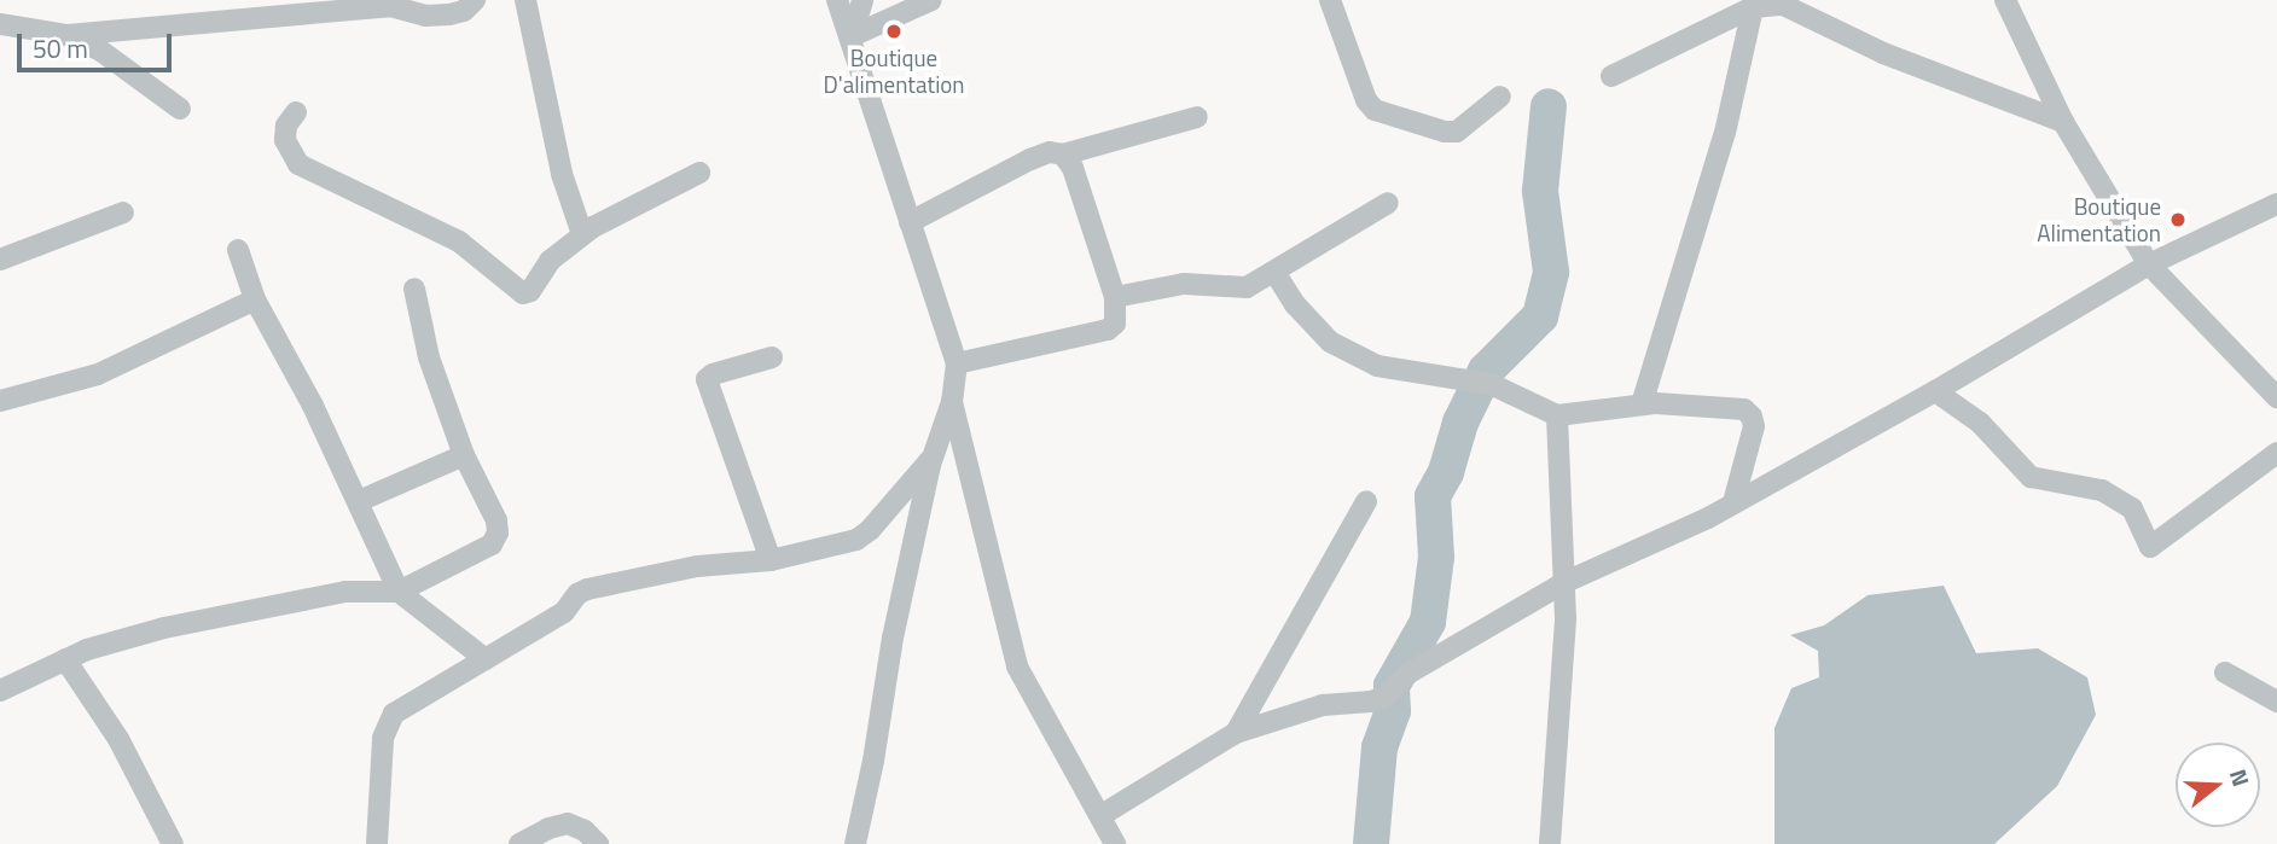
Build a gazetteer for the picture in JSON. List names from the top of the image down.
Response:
{
  "places": ["Boutique D'alimentation", "Boutique Alimentation"],
  "scale_bar": "50 m",
  "north": "right"
}
